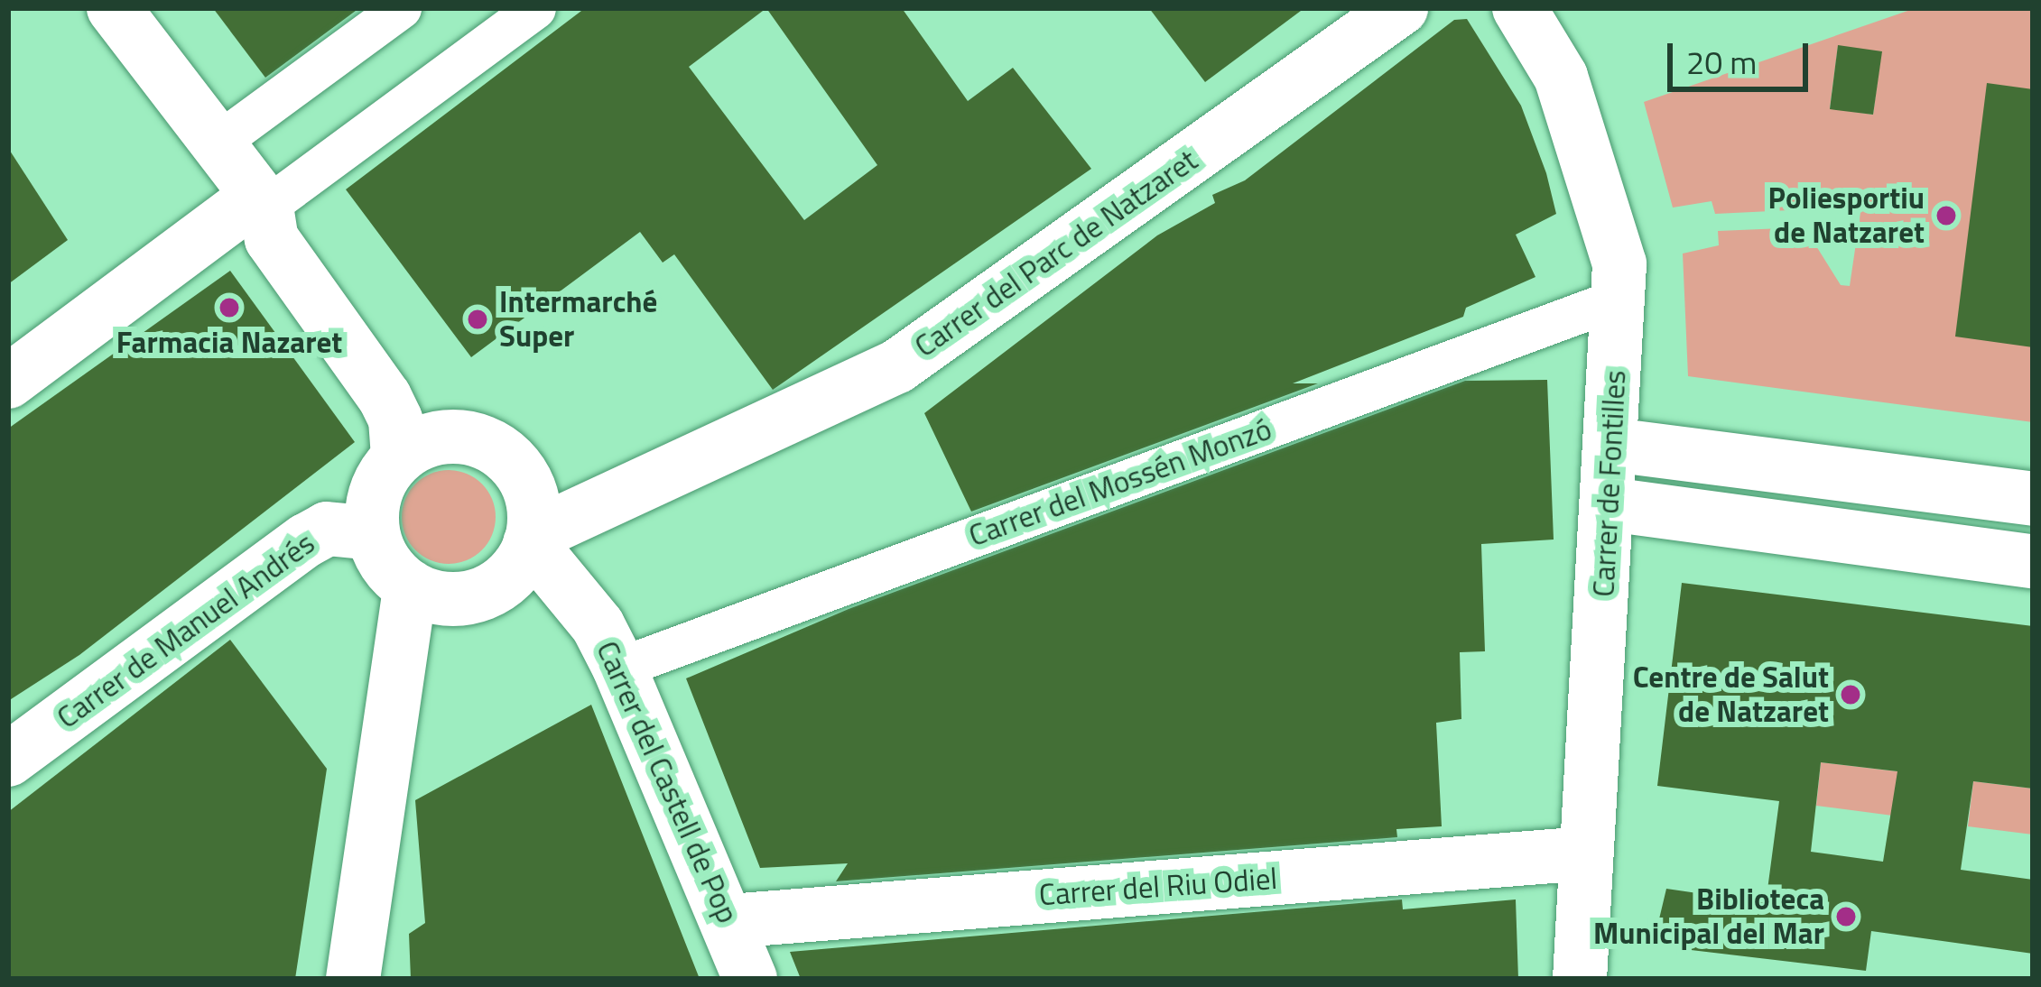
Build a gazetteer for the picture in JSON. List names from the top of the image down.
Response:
{
  "streets": {
    "street": [
      "Carrer del Parc de Natzaret",
      "Carrer del Mossén Monzó",
      "Carrer de Fontilles",
      "Carrer de Manuel Andrés",
      "Carrer del Castell de Pop",
      "Carrer del Riu Odiel"
    ]
  },
  "crossings": [
    ["Carrer del Parc de Natzaret", "Carrer de Manuel Andrés"],
    ["Carrer del Parc de Natzaret", "Carrer del Castell de Pop"],
    ["Carrer del Mossén Monzó", "Carrer de Fontilles"],
    ["Carrer del Mossén Monzó", "Carrer del Castell de Pop"],
    ["Carrer de Fontilles", "Carrer del Riu Odiel"],
    ["Carrer de Manuel Andrés", "Carrer del Castell de Pop"],
    ["Carrer del Castell de Pop", "Carrer del Riu Odiel"]
  ],
  "places": [
    "Poliesportiu de Natzaret",
    "Farmacia Nazaret",
    "Intermarché Super",
    "Centre de Salut de Natzaret",
    "Biblioteca Municipal del Mar"
  ],
  "scale_bar": "20 m"
}
